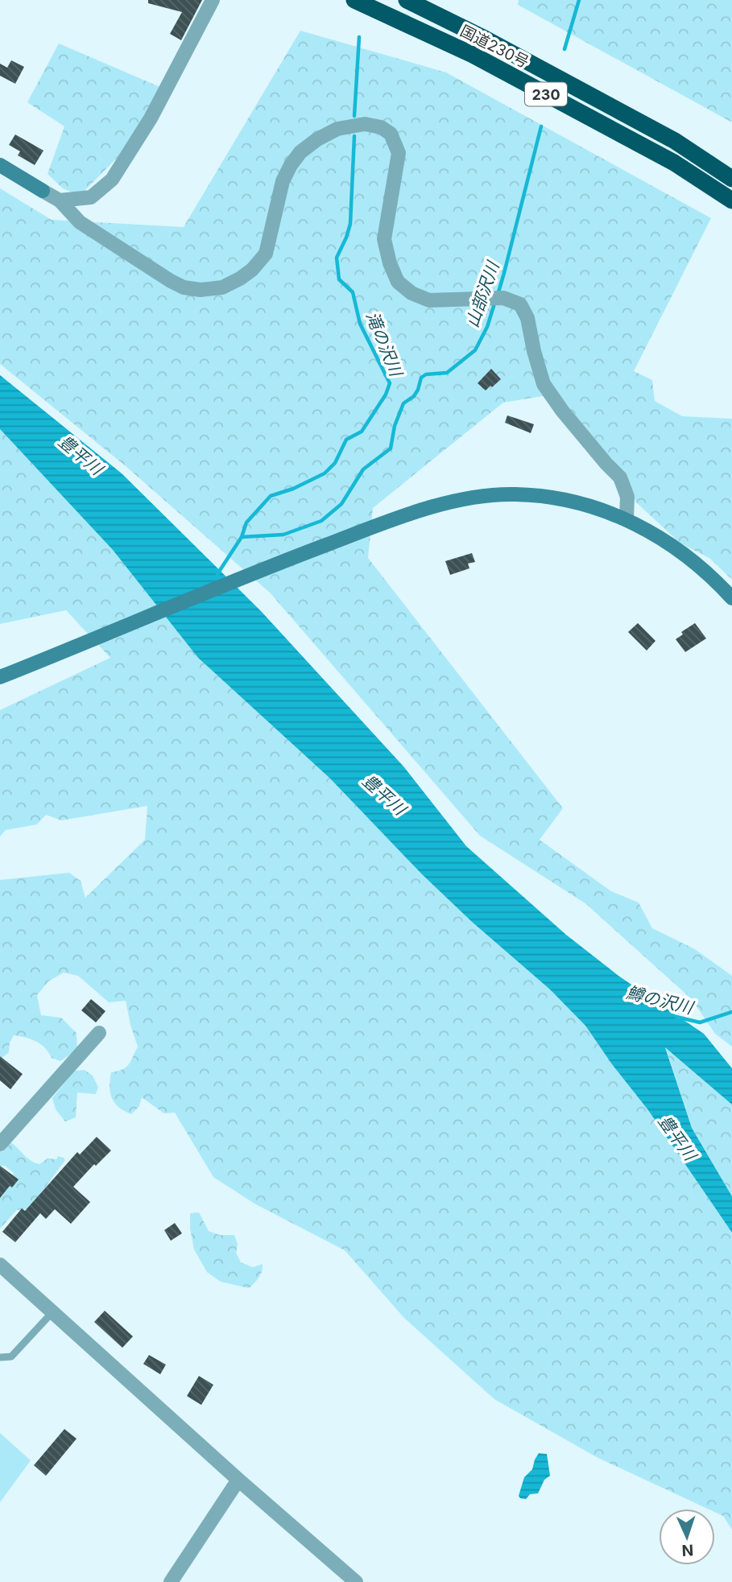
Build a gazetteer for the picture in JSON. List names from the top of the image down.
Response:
{
  "streets": {
    "highway": ["国道230号", "230"]
  },
  "water": [
    "山部沢川",
    "滝の沢川",
    "豊平川",
    "鱒の沢川"
  ],
  "north": "bottom"
}
